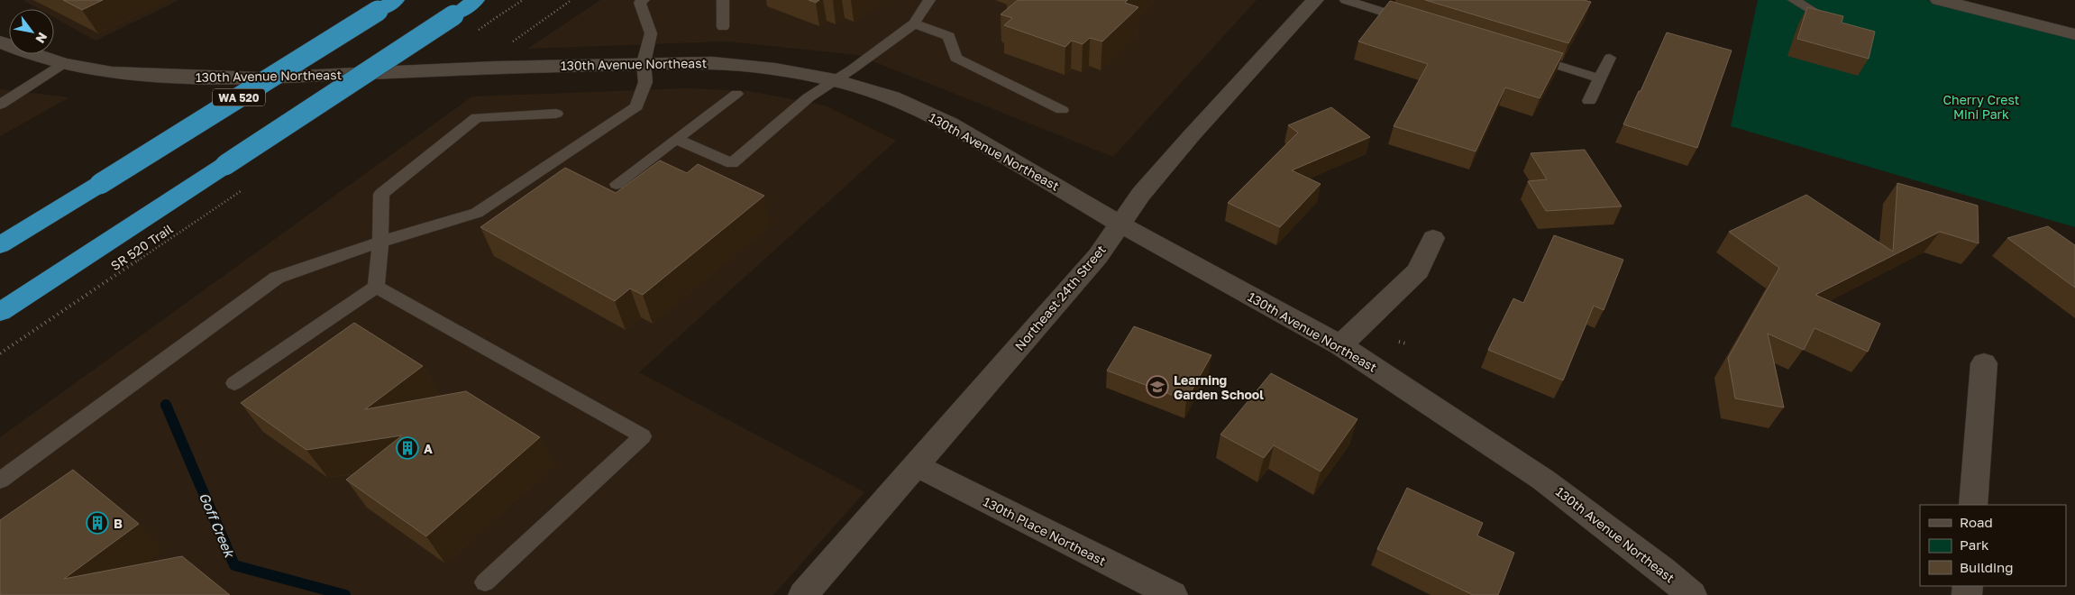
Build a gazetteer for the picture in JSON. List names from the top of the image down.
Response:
{
  "streets": {
    "highway": ["WA 520"],
    "street": ["130th Avenue Northeast", "Northeast 24th Street", "130th Place Northeast"],
    "path": ["SR 520 Trail"]
  },
  "crossings": [
    ["130th Avenue Northeast", "Northeast 24th Street"],
    ["Northeast 24th Street", "130th Place Northeast"]
  ],
  "water": ["Goff Creek"],
  "parks": ["Cherry Crest Mini Park"],
  "places": {
    "school or university": ["Learning Garden School"],
    "building": ["A", "B"]
  },
  "legend": ["Road", "Park", "Building"],
  "north": "bottom right"
}
